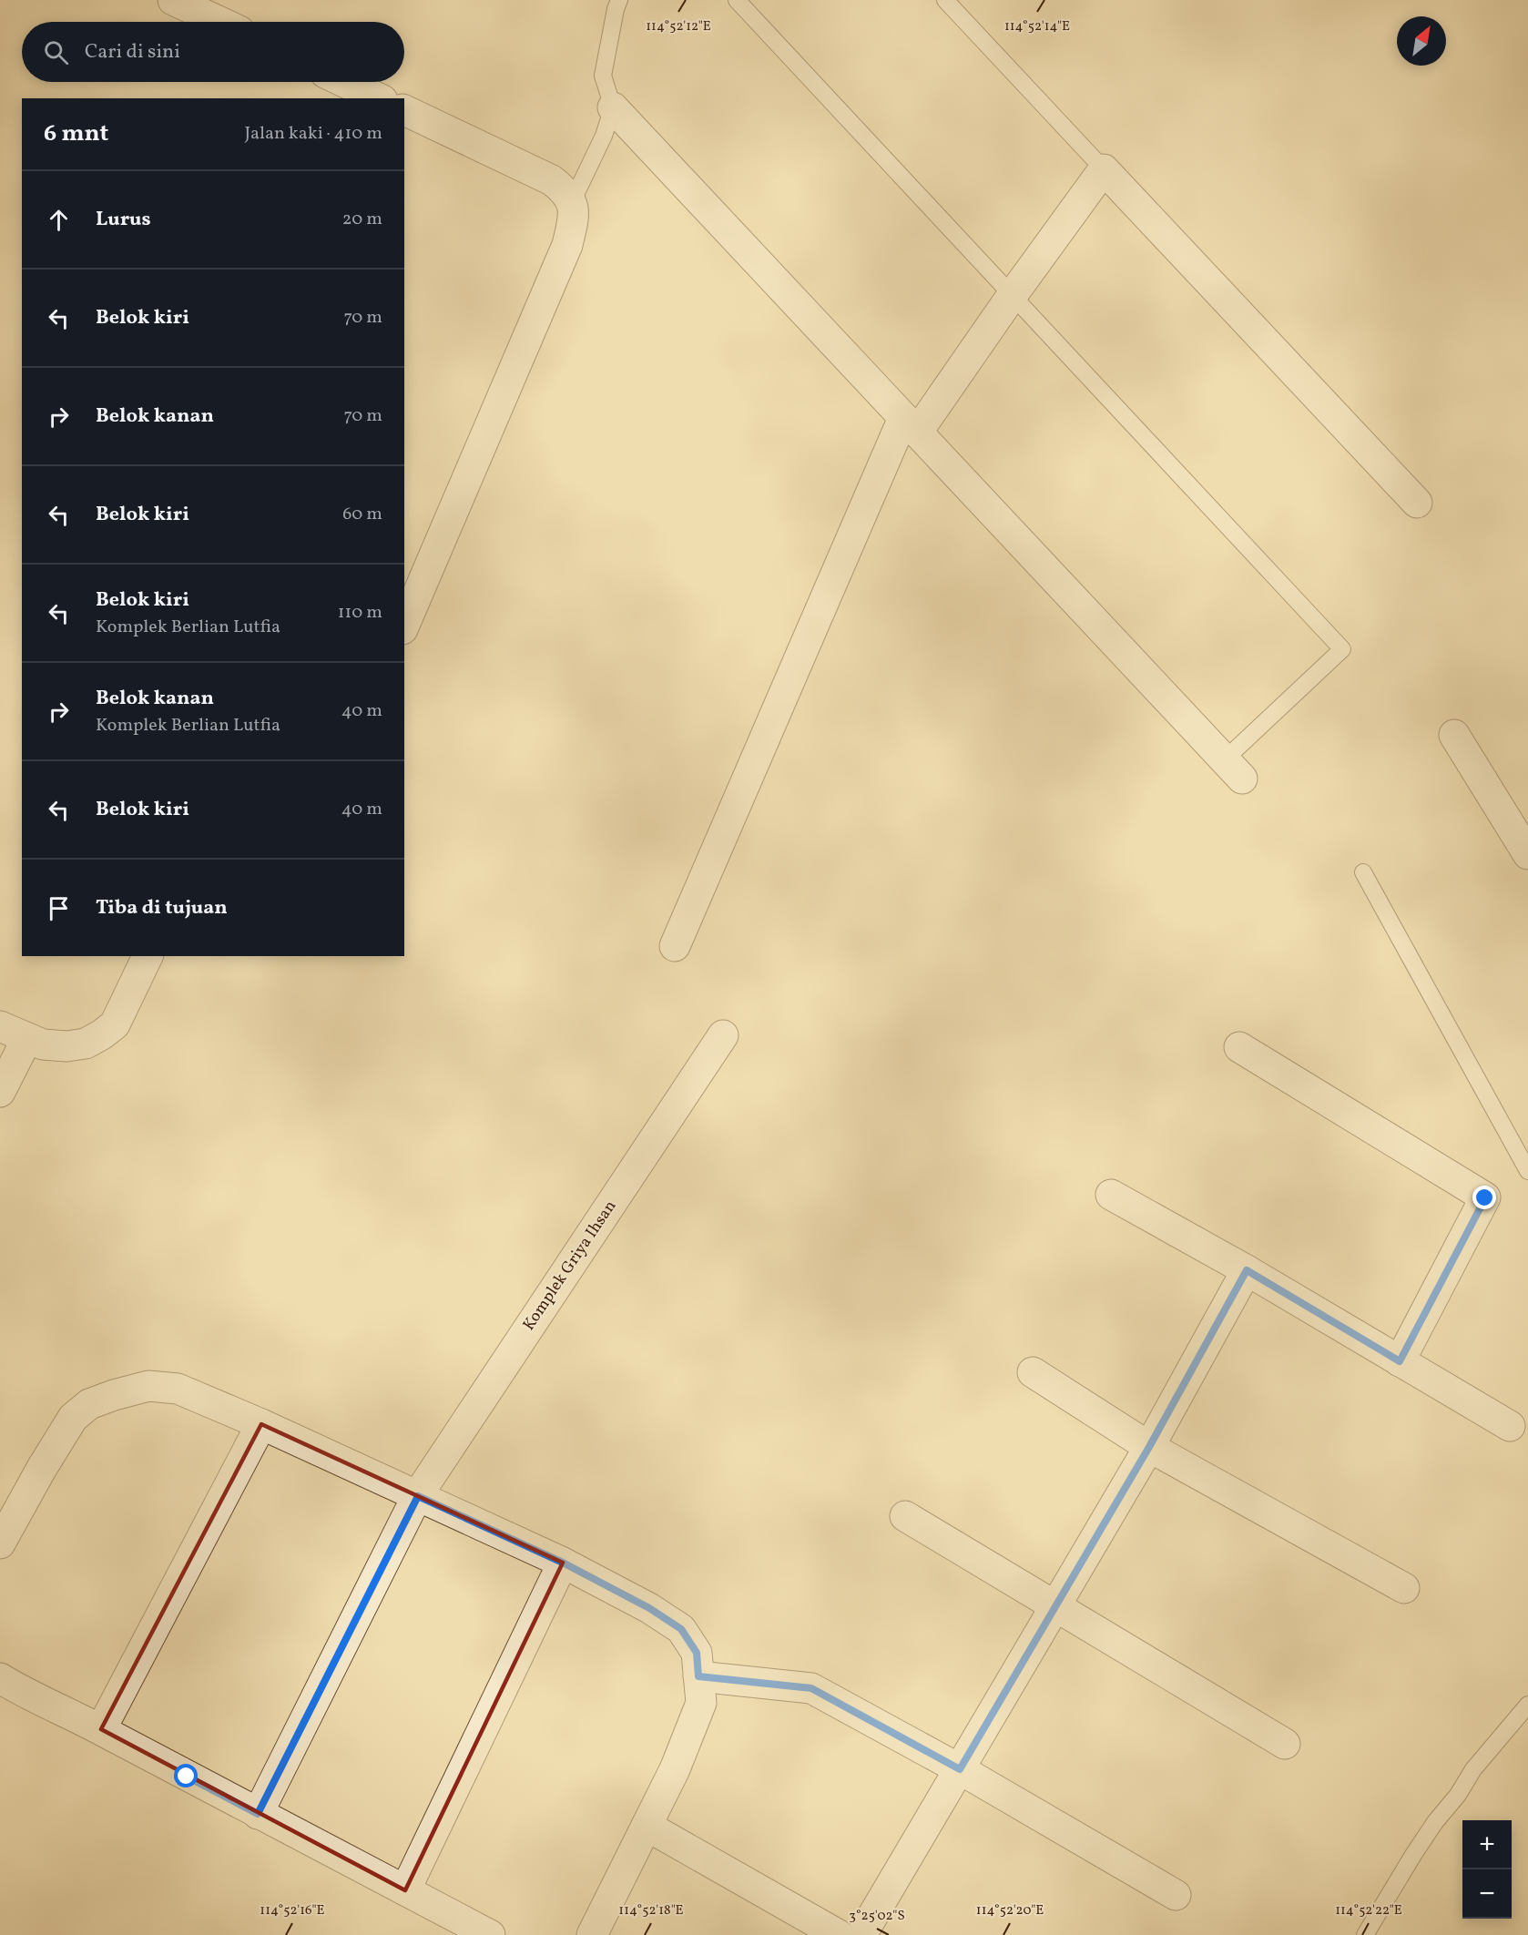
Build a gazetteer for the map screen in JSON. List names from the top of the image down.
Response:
{
  "streets": {
    "street": ["Komplek Griya Ihsan"]
  },
  "north": "top right",
  "page": {
    "search": "Cari di sini",
    "heading": ["6 mnt", "Jalan kaki · 410 m"],
    "list": [
      ["Lurus", "20 m"],
      ["Belok kiri", "70 m"],
      ["Belok kanan", "70 m"],
      ["Belok kiri", "60 m"],
      ["Belok kiri", "Komplek Berlian Lutfia", "110 m"],
      ["Belok kanan", "Komplek Berlian Lutfia", "40 m"],
      ["Belok kiri", "40 m"],
      "Tiba di tujuan"
    ],
    "map_buttons": ["+", "−"]
  },
  "coordinates": [
    "114°52'12\"E",
    "114°52'14\"E",
    "114°52'16\"E",
    "114°52'18\"E",
    "114°52'20\"E",
    "114°52'22\"E",
    "3°25'02\"S"
  ]
}
